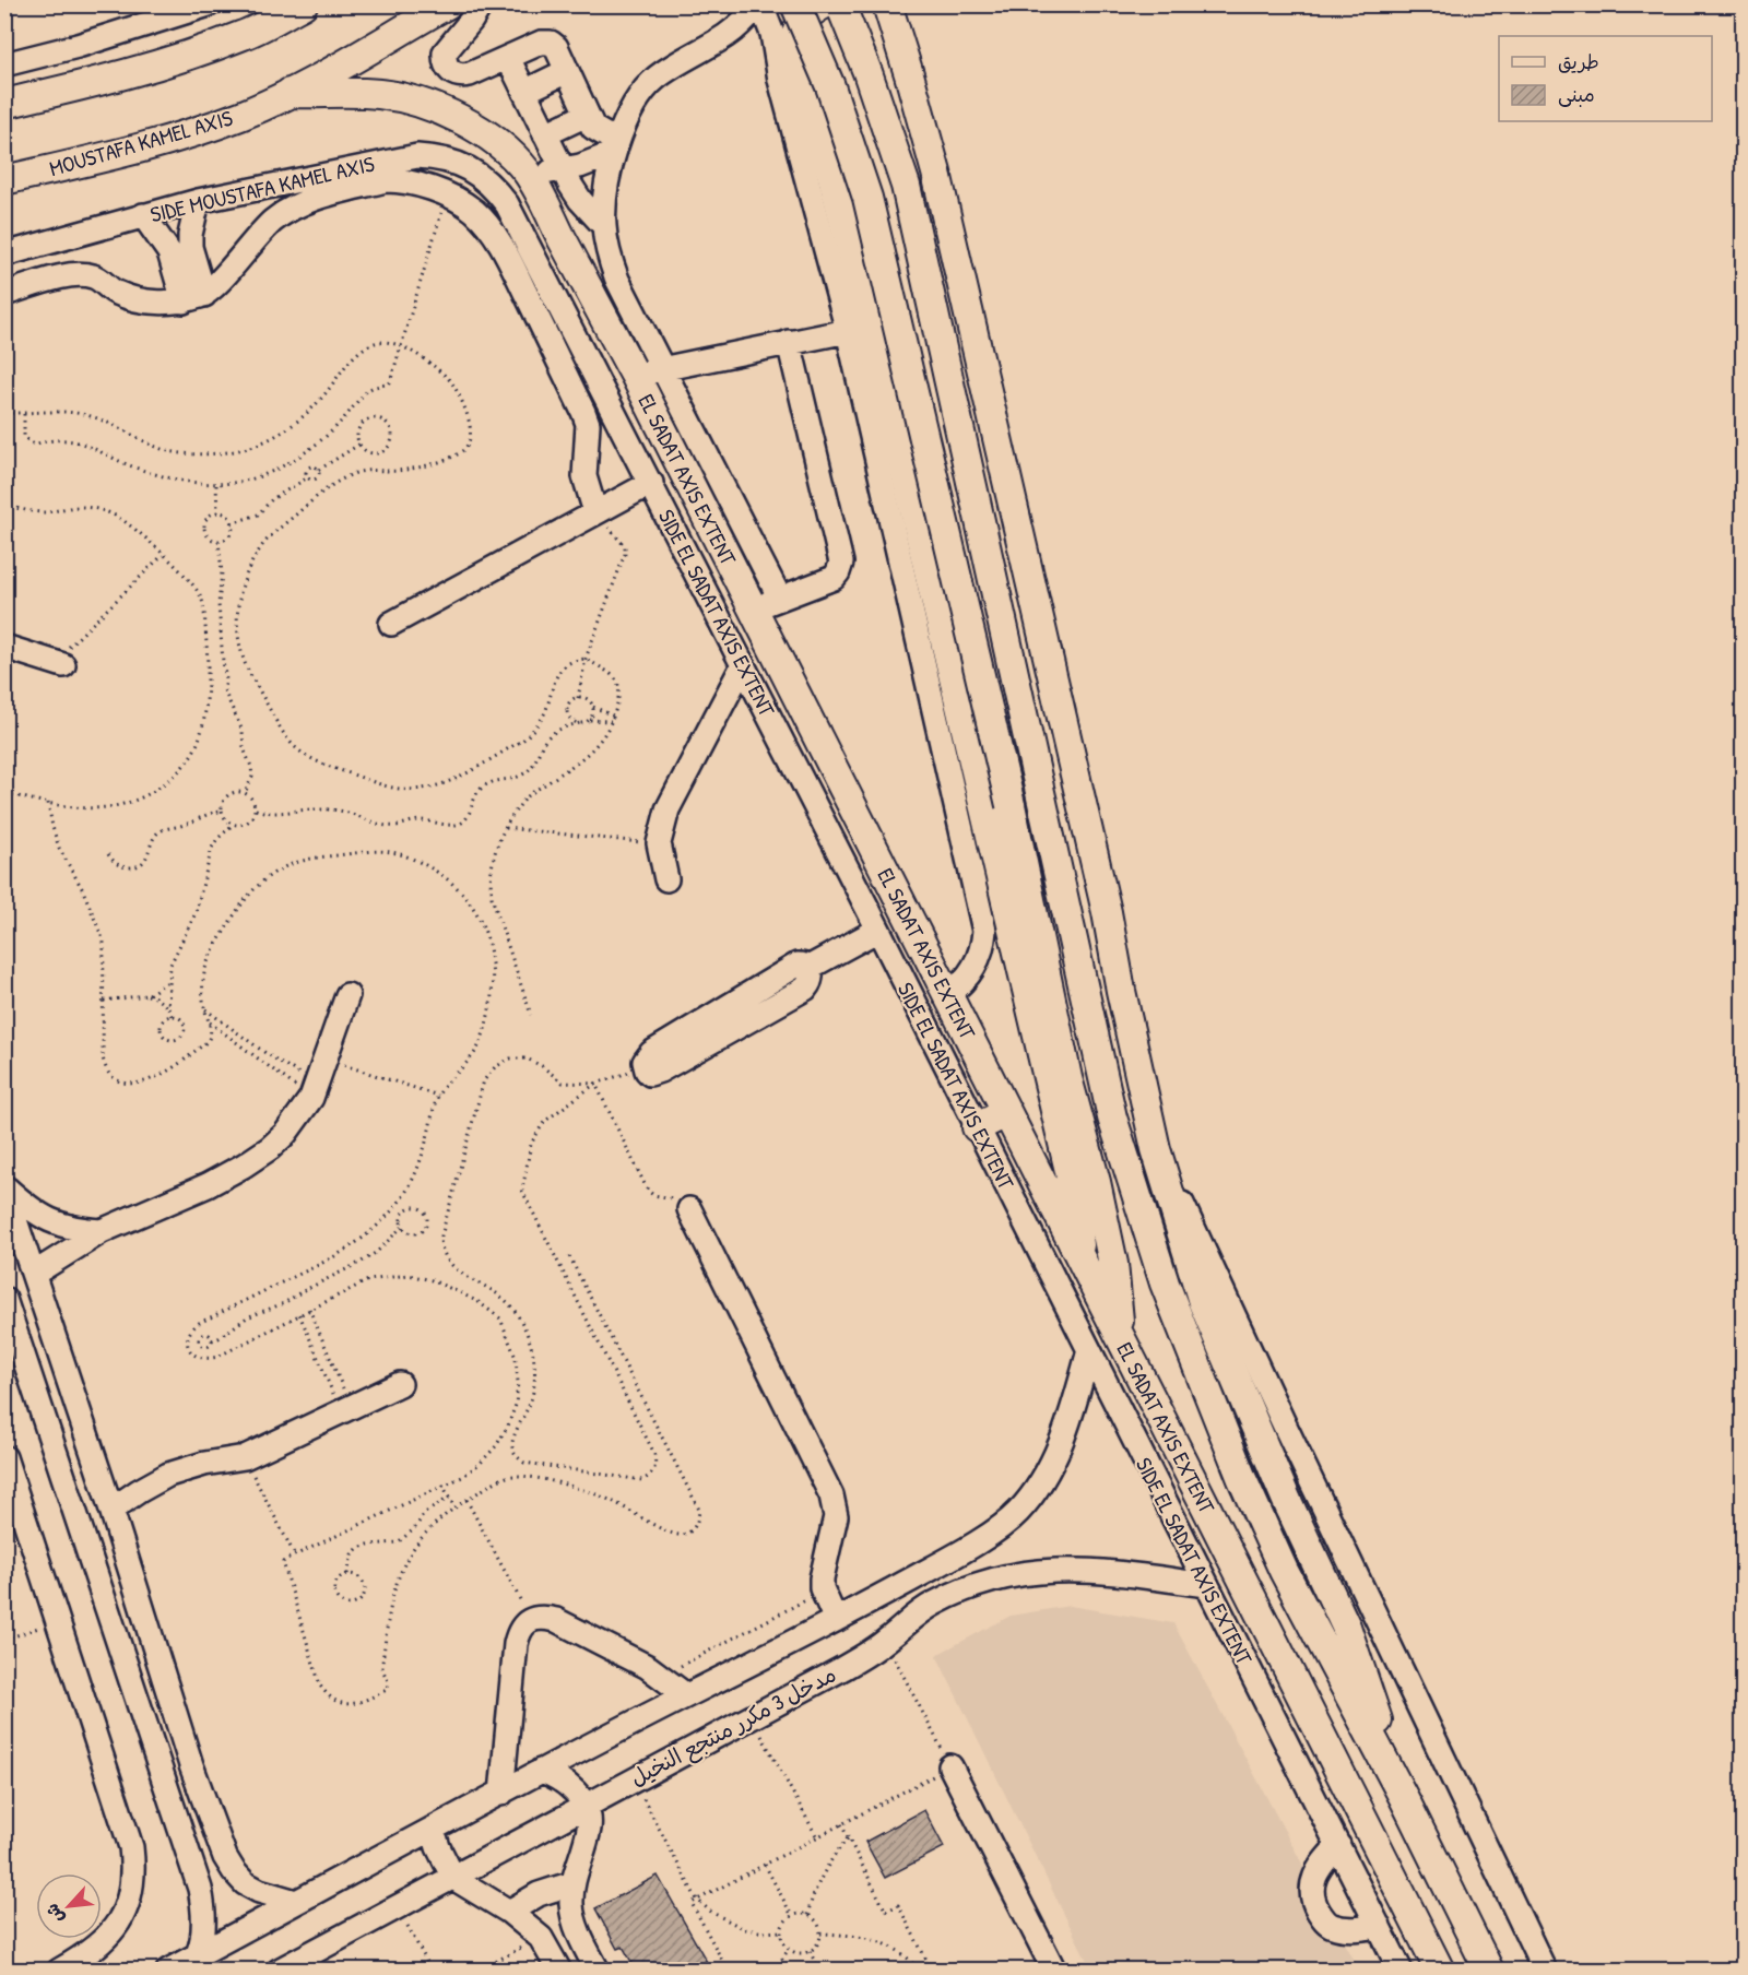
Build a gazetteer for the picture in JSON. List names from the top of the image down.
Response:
{
  "streets": {
    "main road": ["MOUSTAFA KAMEL AXIS", "EL SADAT AXIS EXTENT"],
    "street": ["SIDE MOUSTAFA KAMEL AXIS", "SIDE EL SADAT AXIS EXTENT", "مدخل 3 مكرر منتجع النخيل"]
  },
  "crossings": [
    ["MOUSTAFA KAMEL AXIS", "EL SADAT AXIS EXTENT"],
    ["SIDE MOUSTAFA KAMEL AXIS", "SIDE EL SADAT AXIS EXTENT"],
    ["SIDE EL SADAT AXIS EXTENT", "مدخل 3 مكرر منتجع النخيل"]
  ],
  "legend": ["طريق", "مبنى"],
  "north": "bottom left"
}
